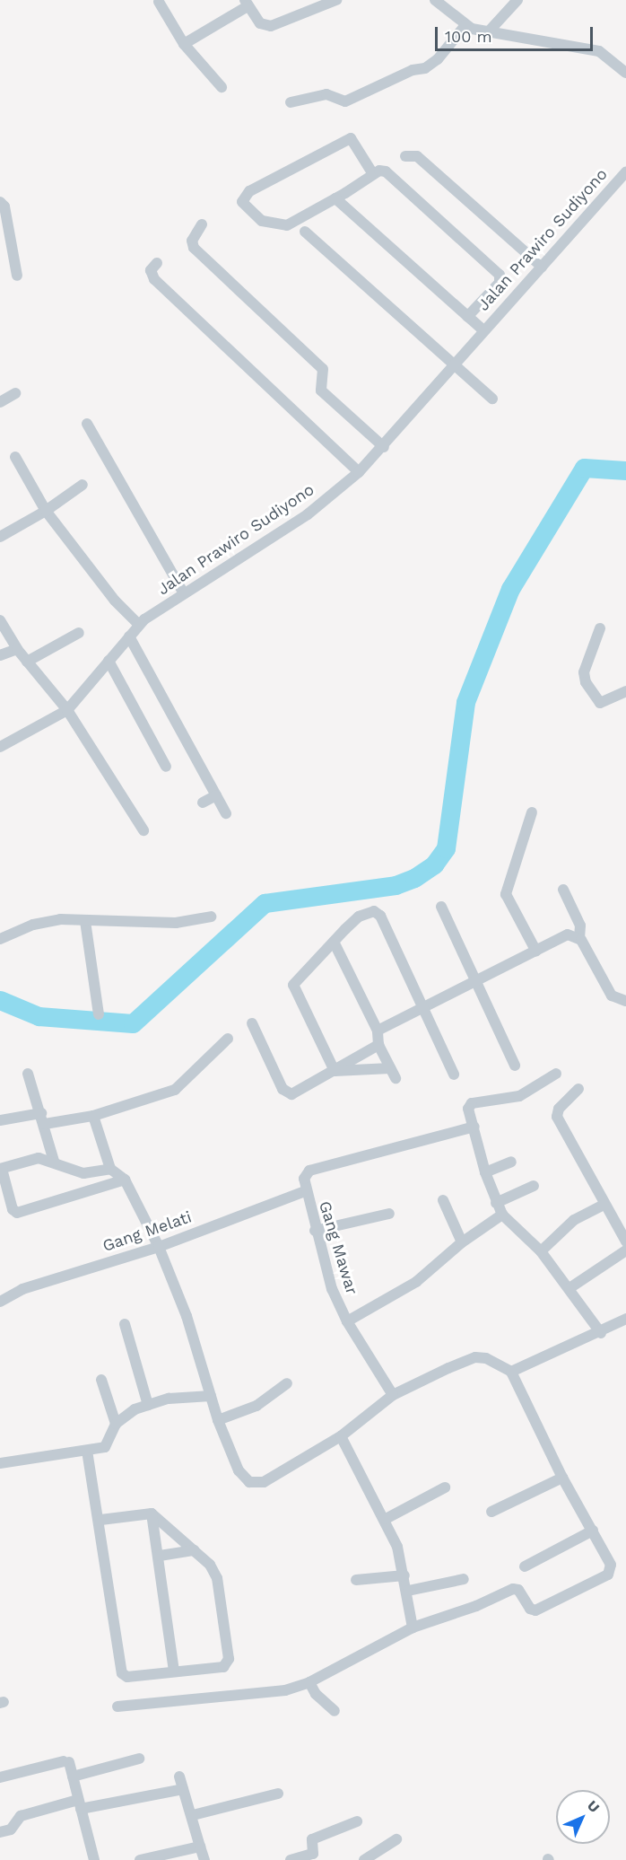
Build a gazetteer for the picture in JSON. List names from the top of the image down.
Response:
{
  "streets": {
    "street": ["Jalan Prawiro Sudiyono", "Gang Melati", "Gang Mawar"]
  },
  "crossings": [
    ["Gang Melati", "Gang Mawar"]
  ],
  "scale_bar": "100 m",
  "north": "top right"
}
